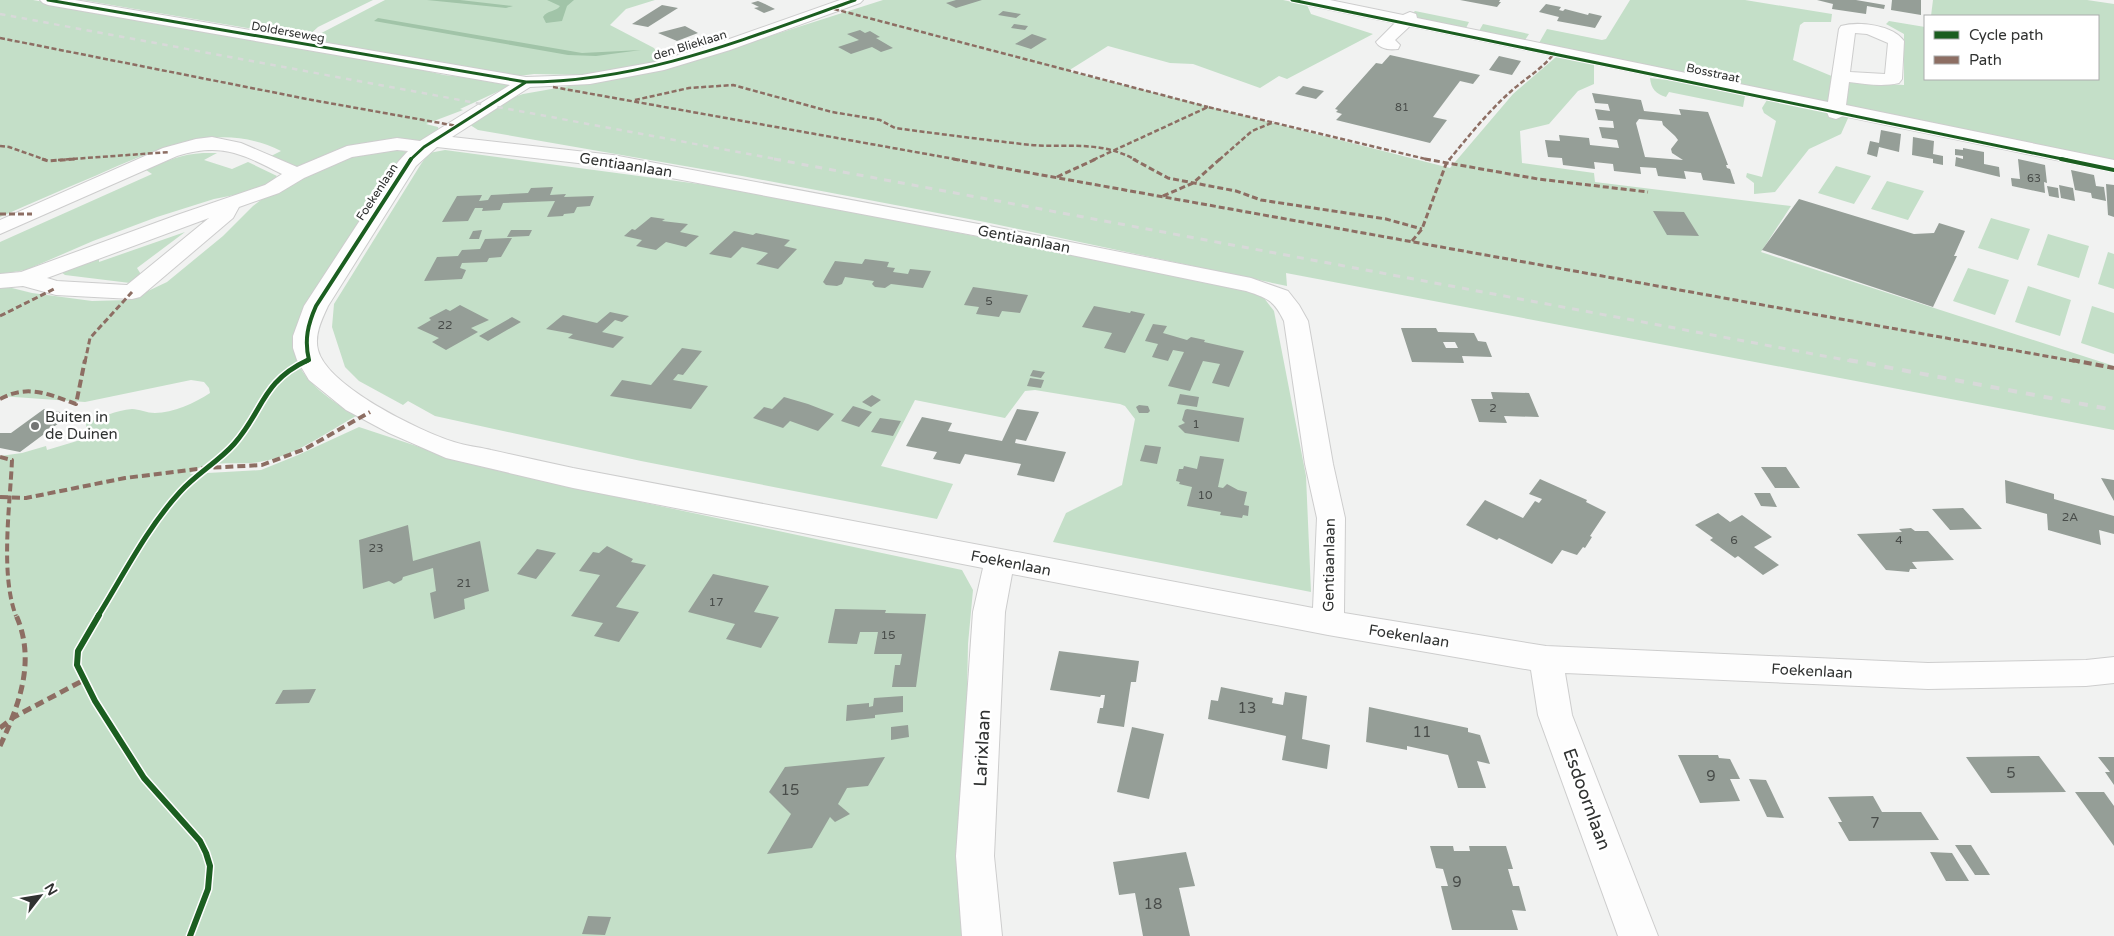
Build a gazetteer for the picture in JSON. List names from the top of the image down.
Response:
{
  "streets": {
    "street": [
      "Dolderseweg",
      "den Blieklaan",
      "Bosstraat",
      "Gentiaanlaan",
      "Foekenlaan",
      "Larixlaan",
      "Esdoornlaan"
    ]
  },
  "crossings": [
    ["Dolderseweg", "den Blieklaan"],
    ["Dolderseweg", "Foekenlaan"],
    ["den Blieklaan", "Foekenlaan"],
    ["Gentiaanlaan", "Foekenlaan"],
    ["Foekenlaan", "Larixlaan"],
    ["Foekenlaan", "Esdoornlaan"]
  ],
  "places": ["Buiten in de Duinen"],
  "house_numbers": [
    "81",
    "63",
    "5",
    "22",
    "2",
    "1",
    "10",
    "2A",
    "6",
    "4",
    "23",
    "21",
    "17",
    "15",
    "13",
    "11",
    "5",
    "9",
    "15",
    "7",
    "9",
    "18"
  ],
  "legend": ["Cycle path", "Path"],
  "north": "top right"
}
